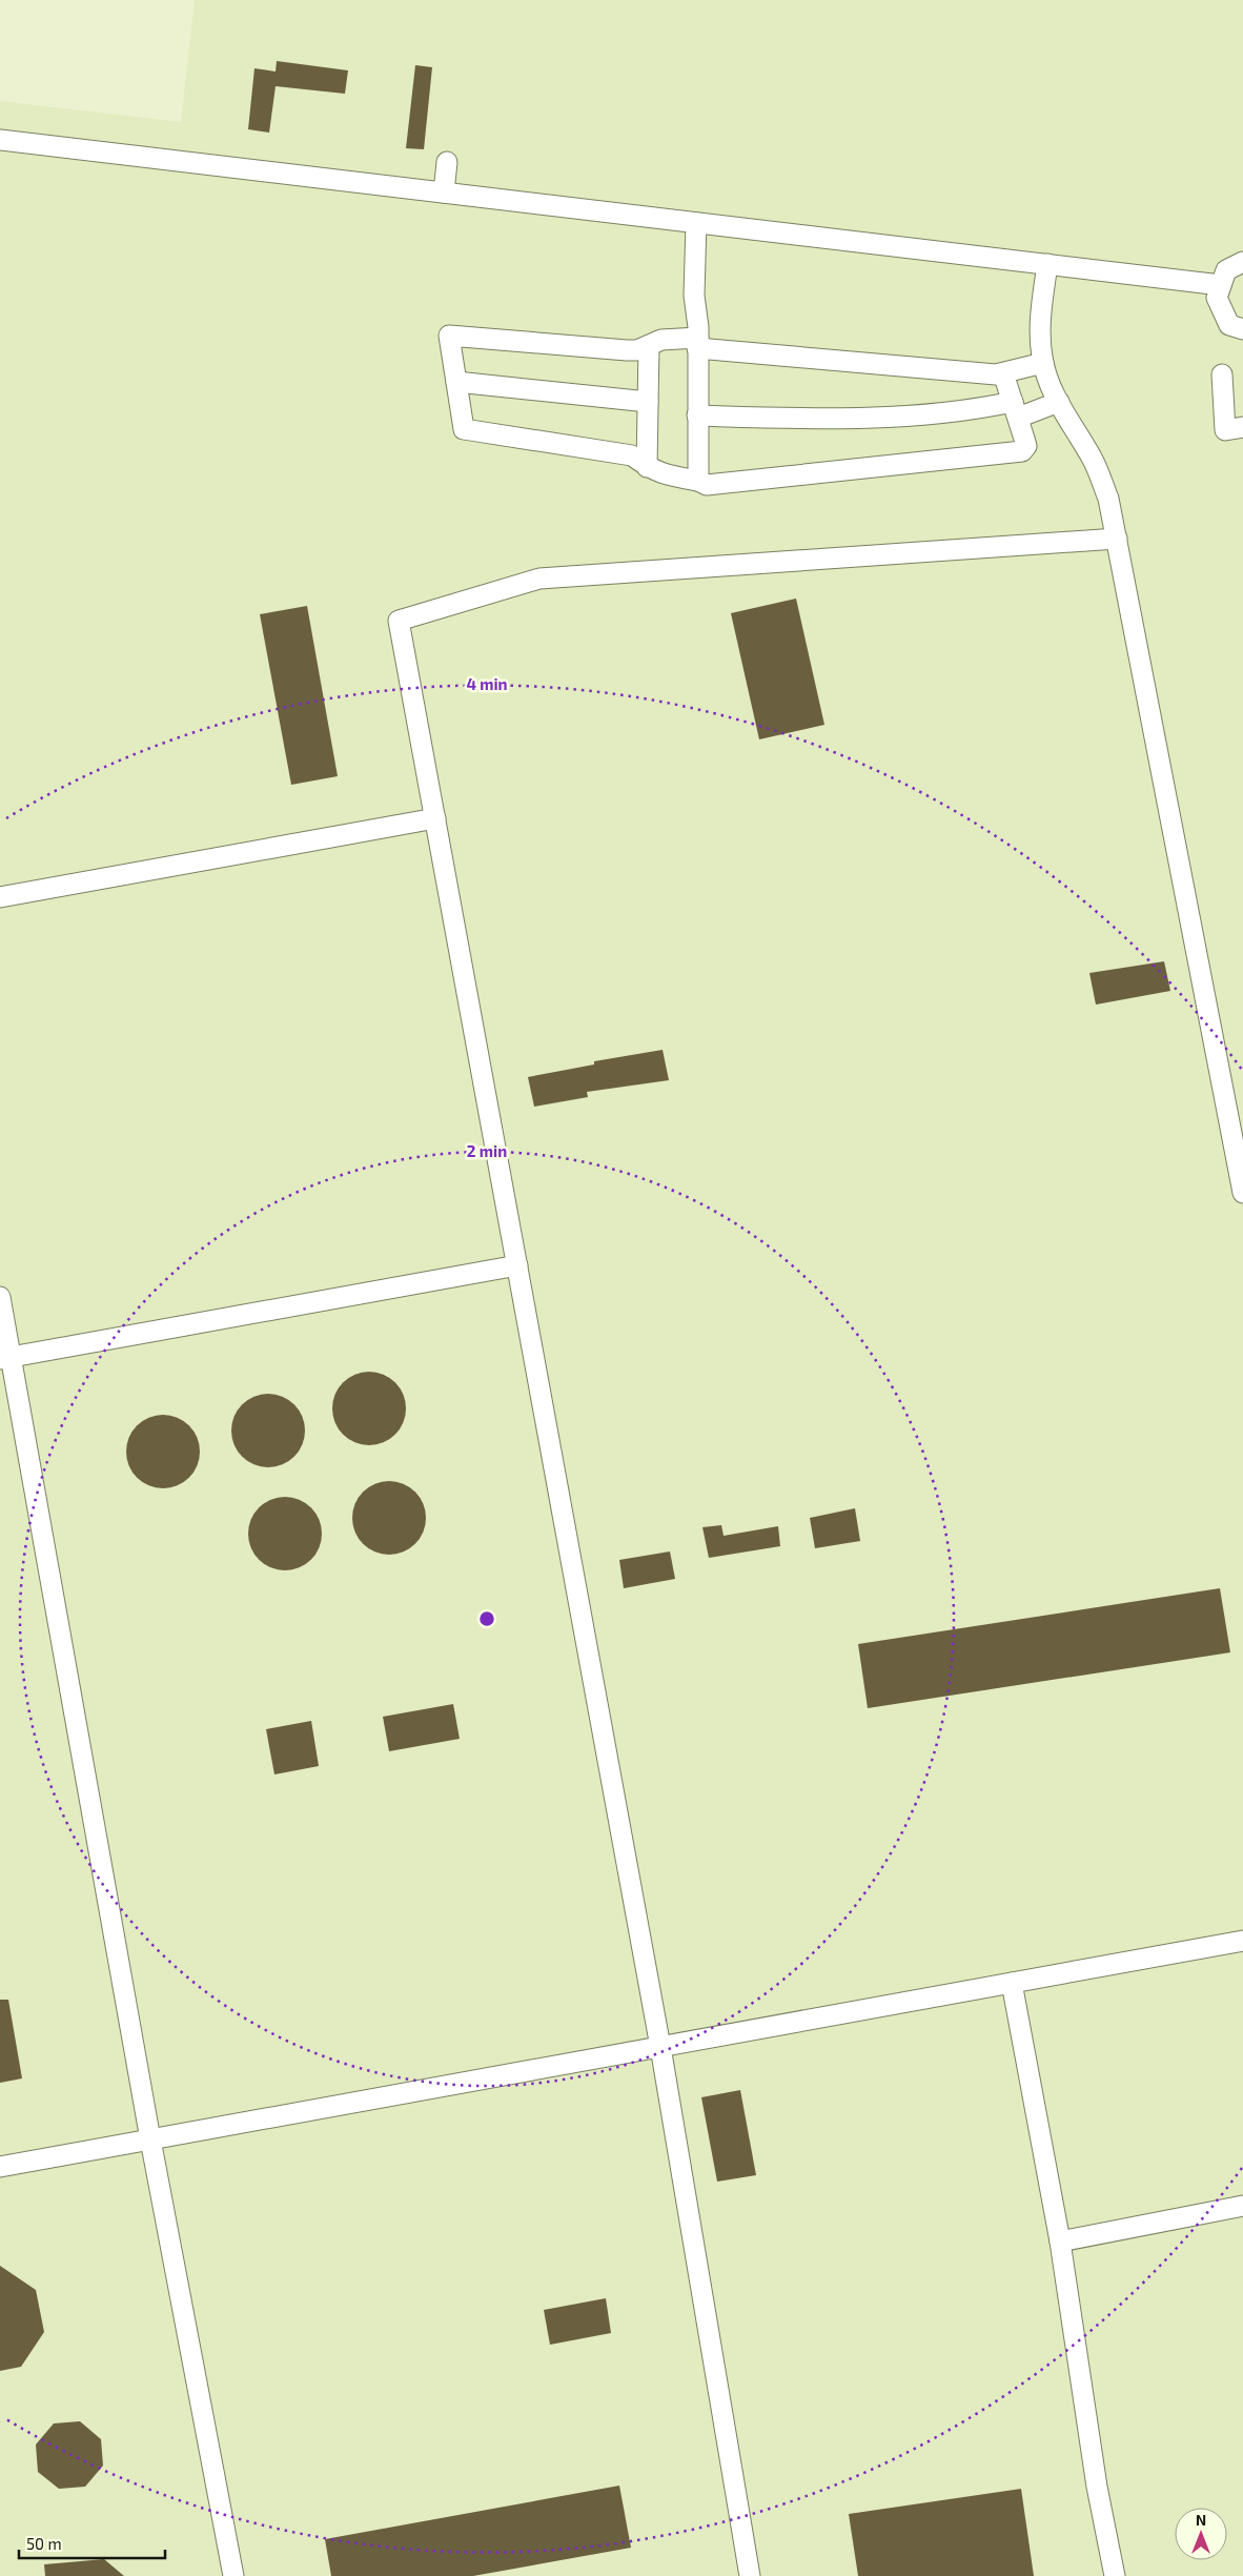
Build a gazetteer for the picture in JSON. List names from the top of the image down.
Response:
{
  "scale_bar": "50 m",
  "north": "top",
  "rings": ["4 min", "2 min"]
}
